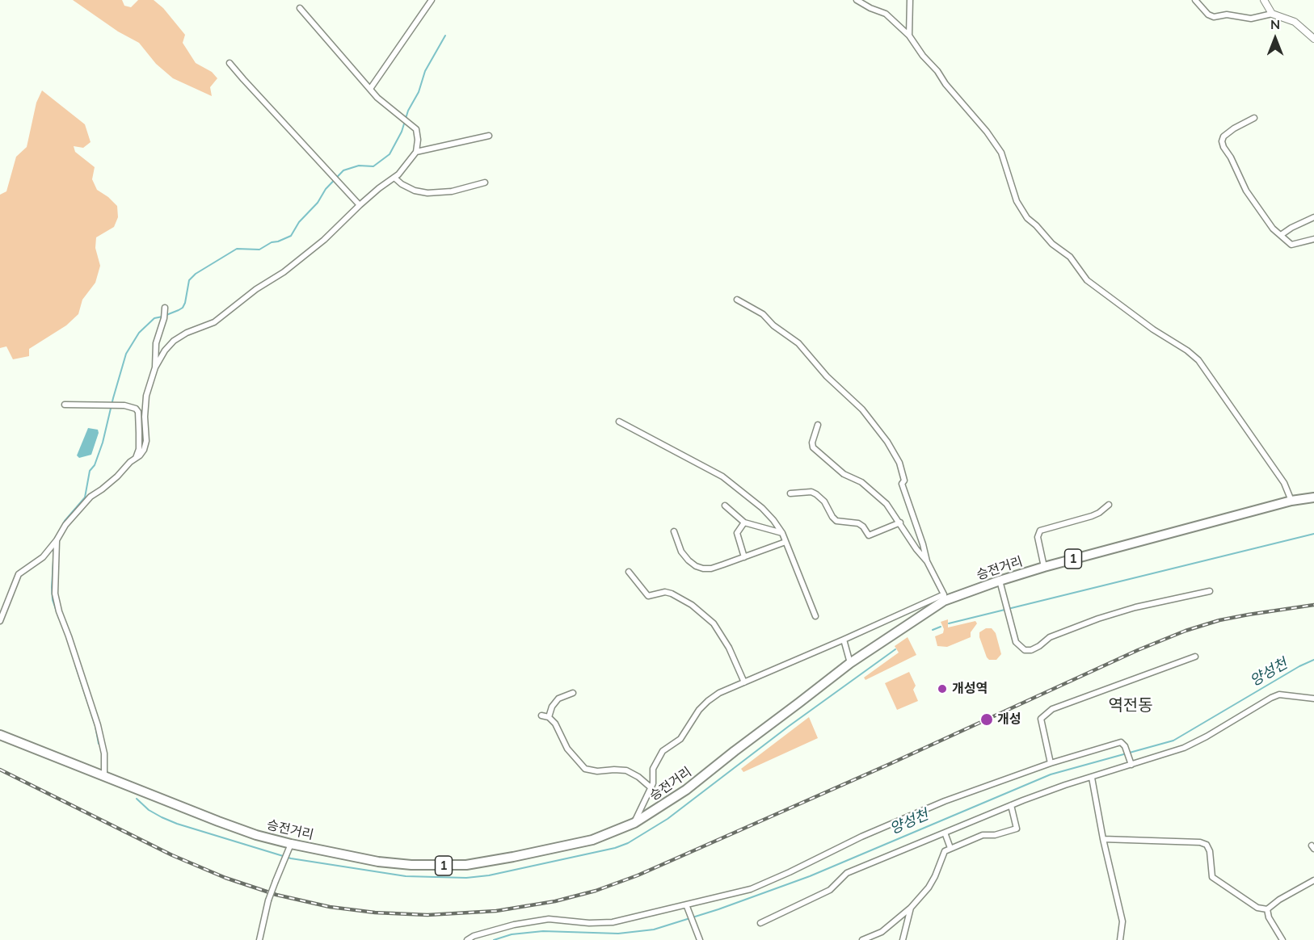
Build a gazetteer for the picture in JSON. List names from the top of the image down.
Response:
{
  "streets": {
    "main road": ["1", "승전거리"]
  },
  "districts": ["역전동"],
  "water": ["양성천"],
  "places": ["개성역", "개성"],
  "north": "top"
}
